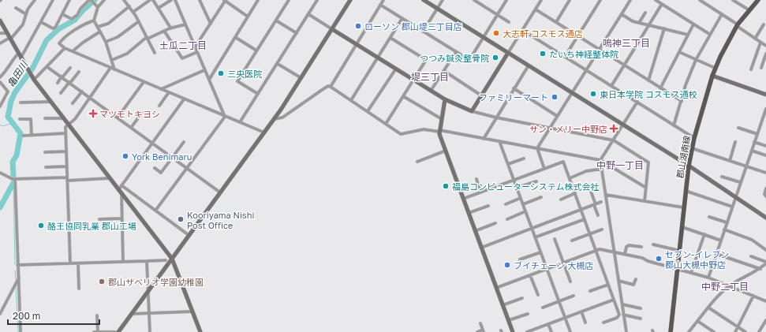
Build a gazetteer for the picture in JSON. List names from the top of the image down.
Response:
{
  "streets": {
    "main road": ["郡山湖南線"]
  },
  "districts": [
    "鳴神三丁目",
    "土瓜二丁目",
    "堤三丁目",
    "中野一丁目",
    "中野二丁目"
  ],
  "water": ["亀田川"],
  "places": {
    "other": [
      "ローソン 郡山堤三丁目店",
      "大志軒 コスモス通店",
      "たいち神経整体院",
      "つつみ鍼灸整骨院",
      "三央医院",
      "東日本学院 コスモス通校",
      "ファミリーマート",
      "York Benimaru",
      "福島コンピューターシステム株式会社",
      "Kooriyama Nishi Post Office",
      "酪王協同乳業 郡山工場",
      "セブン-イレブン 郡山大槻中野店",
      "ブイチェーン 大槻店",
      "郡山ザベリオ学園幼稚園"
    ],
    "health": ["マツモトキヨシ", "サン・メリー中野店"]
  },
  "scale_bar": "200 m"
}
